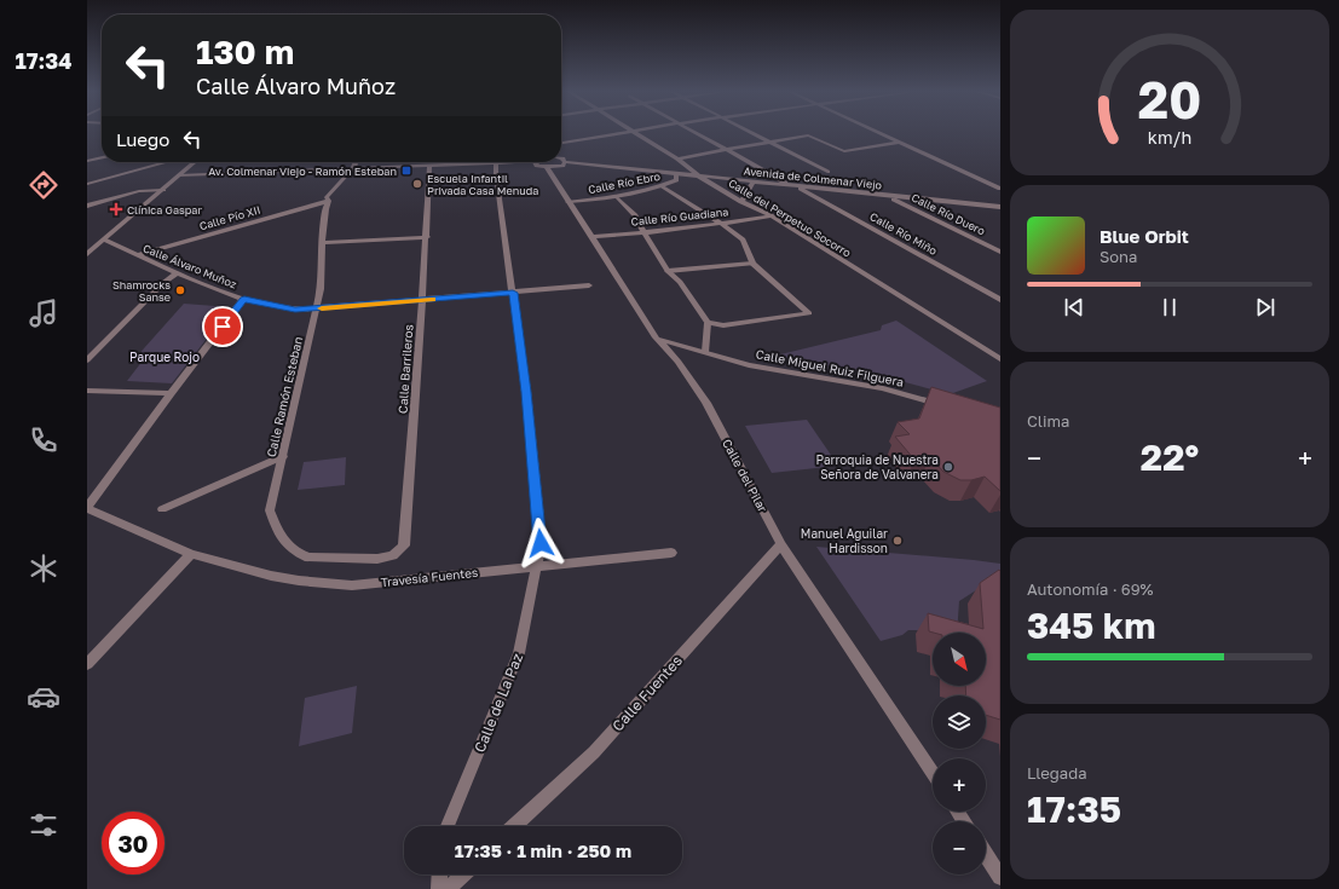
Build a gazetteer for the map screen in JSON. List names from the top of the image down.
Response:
{
  "streets": {
    "street": [
      "Avenida de Colmenar Viejo",
      "Calle Río Ebro",
      "Calle Río Duero",
      "Calle Río Guadiana",
      "Calle Pío XII",
      "Calle del Perpetuo Socorro",
      "Calle Río Miño",
      "Calle Álvaro Muñoz",
      "Calle Miguel Ruiz Filguera",
      "Calle Barrileros",
      "Calle Ramón Esteban",
      "Calle del Pilar",
      "Travesía Fuentes",
      "Calle Fuentes",
      "Calle de La Paz"
    ]
  },
  "crossings": [
    ["Avenida de Colmenar Viejo", "Calle Río Ebro"],
    ["Avenida de Colmenar Viejo", "Calle Río Duero"],
    ["Avenida de Colmenar Viejo", "Calle del Perpetuo Socorro"],
    ["Avenida de Colmenar Viejo", "Calle Río Miño"],
    ["Calle Río Ebro", "Calle del Pilar"],
    ["Calle Río Guadiana", "Calle del Perpetuo Socorro"],
    ["Calle Río Guadiana", "Calle del Pilar"],
    ["Calle Pío XII", "Calle Álvaro Muñoz"],
    ["Calle Pío XII", "Calle Ramón Esteban"],
    ["Calle Álvaro Muñoz", "Calle Barrileros"],
    ["Calle Álvaro Muñoz", "Calle Ramón Esteban"],
    ["Calle Álvaro Muñoz", "Calle de La Paz"],
    ["Calle Miguel Ruiz Filguera", "Calle del Pilar"],
    ["Calle Barrileros", "Calle Ramón Esteban"],
    ["Calle del Pilar", "Calle Fuentes"],
    ["Travesía Fuentes", "Calle de La Paz"]
  ],
  "parks": ["Parque Rojo"],
  "places": {
    "transit": ["Av. Colmenar Viejo - Ramón Esteban"],
    "other": [
      "Escuela Infantil Privada Casa Menuda",
      "Shamrocks Sanse",
      "Parroquia de Nuestra Señora de Valvanera",
      "Manuel Aguilar Hardisson"
    ],
    "health": ["Clínica Gaspar"]
  },
  "north": "bottom right",
  "page": {
    "tabs": "17:34",
    "turn": ["130 m", "Calle Álvaro Muñoz"],
    "then": "Luego",
    "song": ["Blue Orbit", "Sona"],
    "tile": [
      "Clima",
      ["Autonomía · 69%", "345 km"],
      ["Llegada", "17:35"]
    ],
    "heat": ["−", "22°", "+"],
    "map_buttons": ["+", "−"],
    "limit": "30",
    "trip": "17:35 · 1 min · 250 m",
    "gauge": ["20", "km/h"]
  }
}
